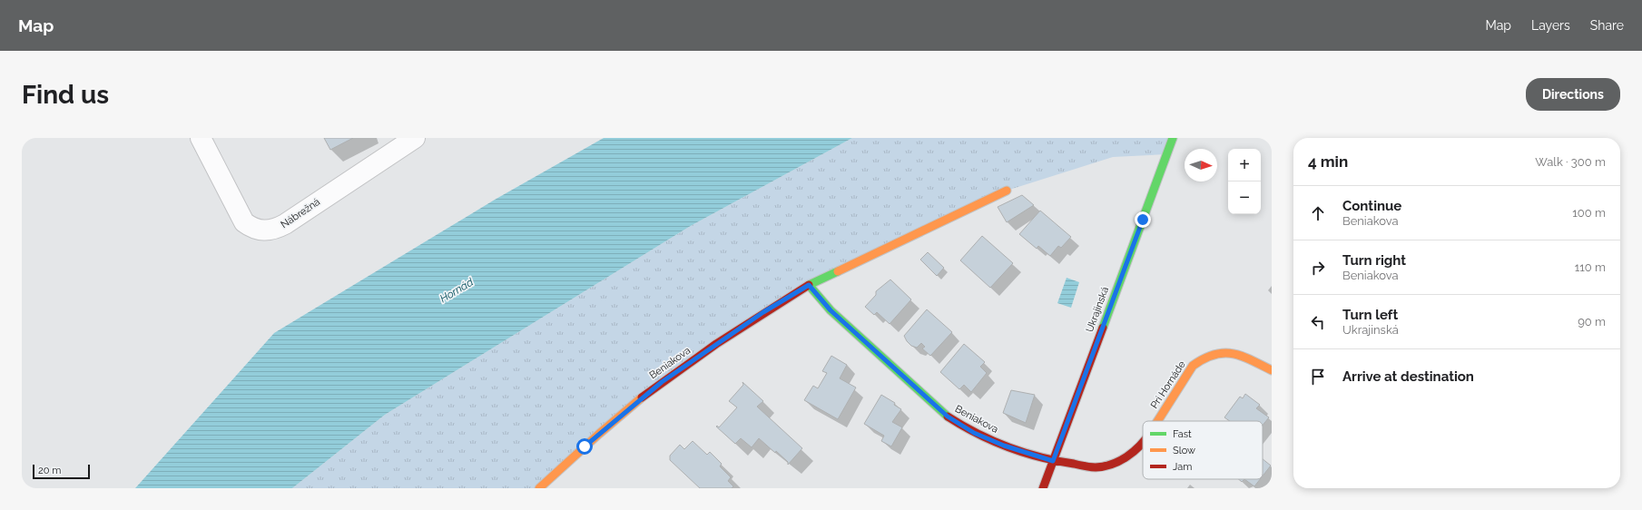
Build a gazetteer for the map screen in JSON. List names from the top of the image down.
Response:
{
  "streets": {
    "street": [
      "Nábrežná",
      "Ukrajinská",
      "Beniakova",
      "Pri Hornáde"
    ]
  },
  "crossings": [
    ["Ukrajinská", "Beniakova"],
    ["Ukrajinská", "Pri Hornáde"],
    ["Beniakova", "Pri Hornáde"]
  ],
  "water": ["Hornád"],
  "legend": ["Fast", "Slow", "Jam"],
  "scale_bar": "20 m",
  "north": "right",
  "page": {
    "header": "Map",
    "nav": ["Map", "Layers", "Share"],
    "buttons": "Directions",
    "title": "Find us",
    "heading": ["4 min", "Walk · 300 m"],
    "map_buttons": ["+", "−"],
    "list": [
      ["Continue", "Beniakova", "100 m"],
      ["Turn right", "Beniakova", "110 m"],
      ["Turn left", "Ukrajinská", "90 m"],
      "Arrive at destination"
    ],
    "scale": "20 m"
  }
}
